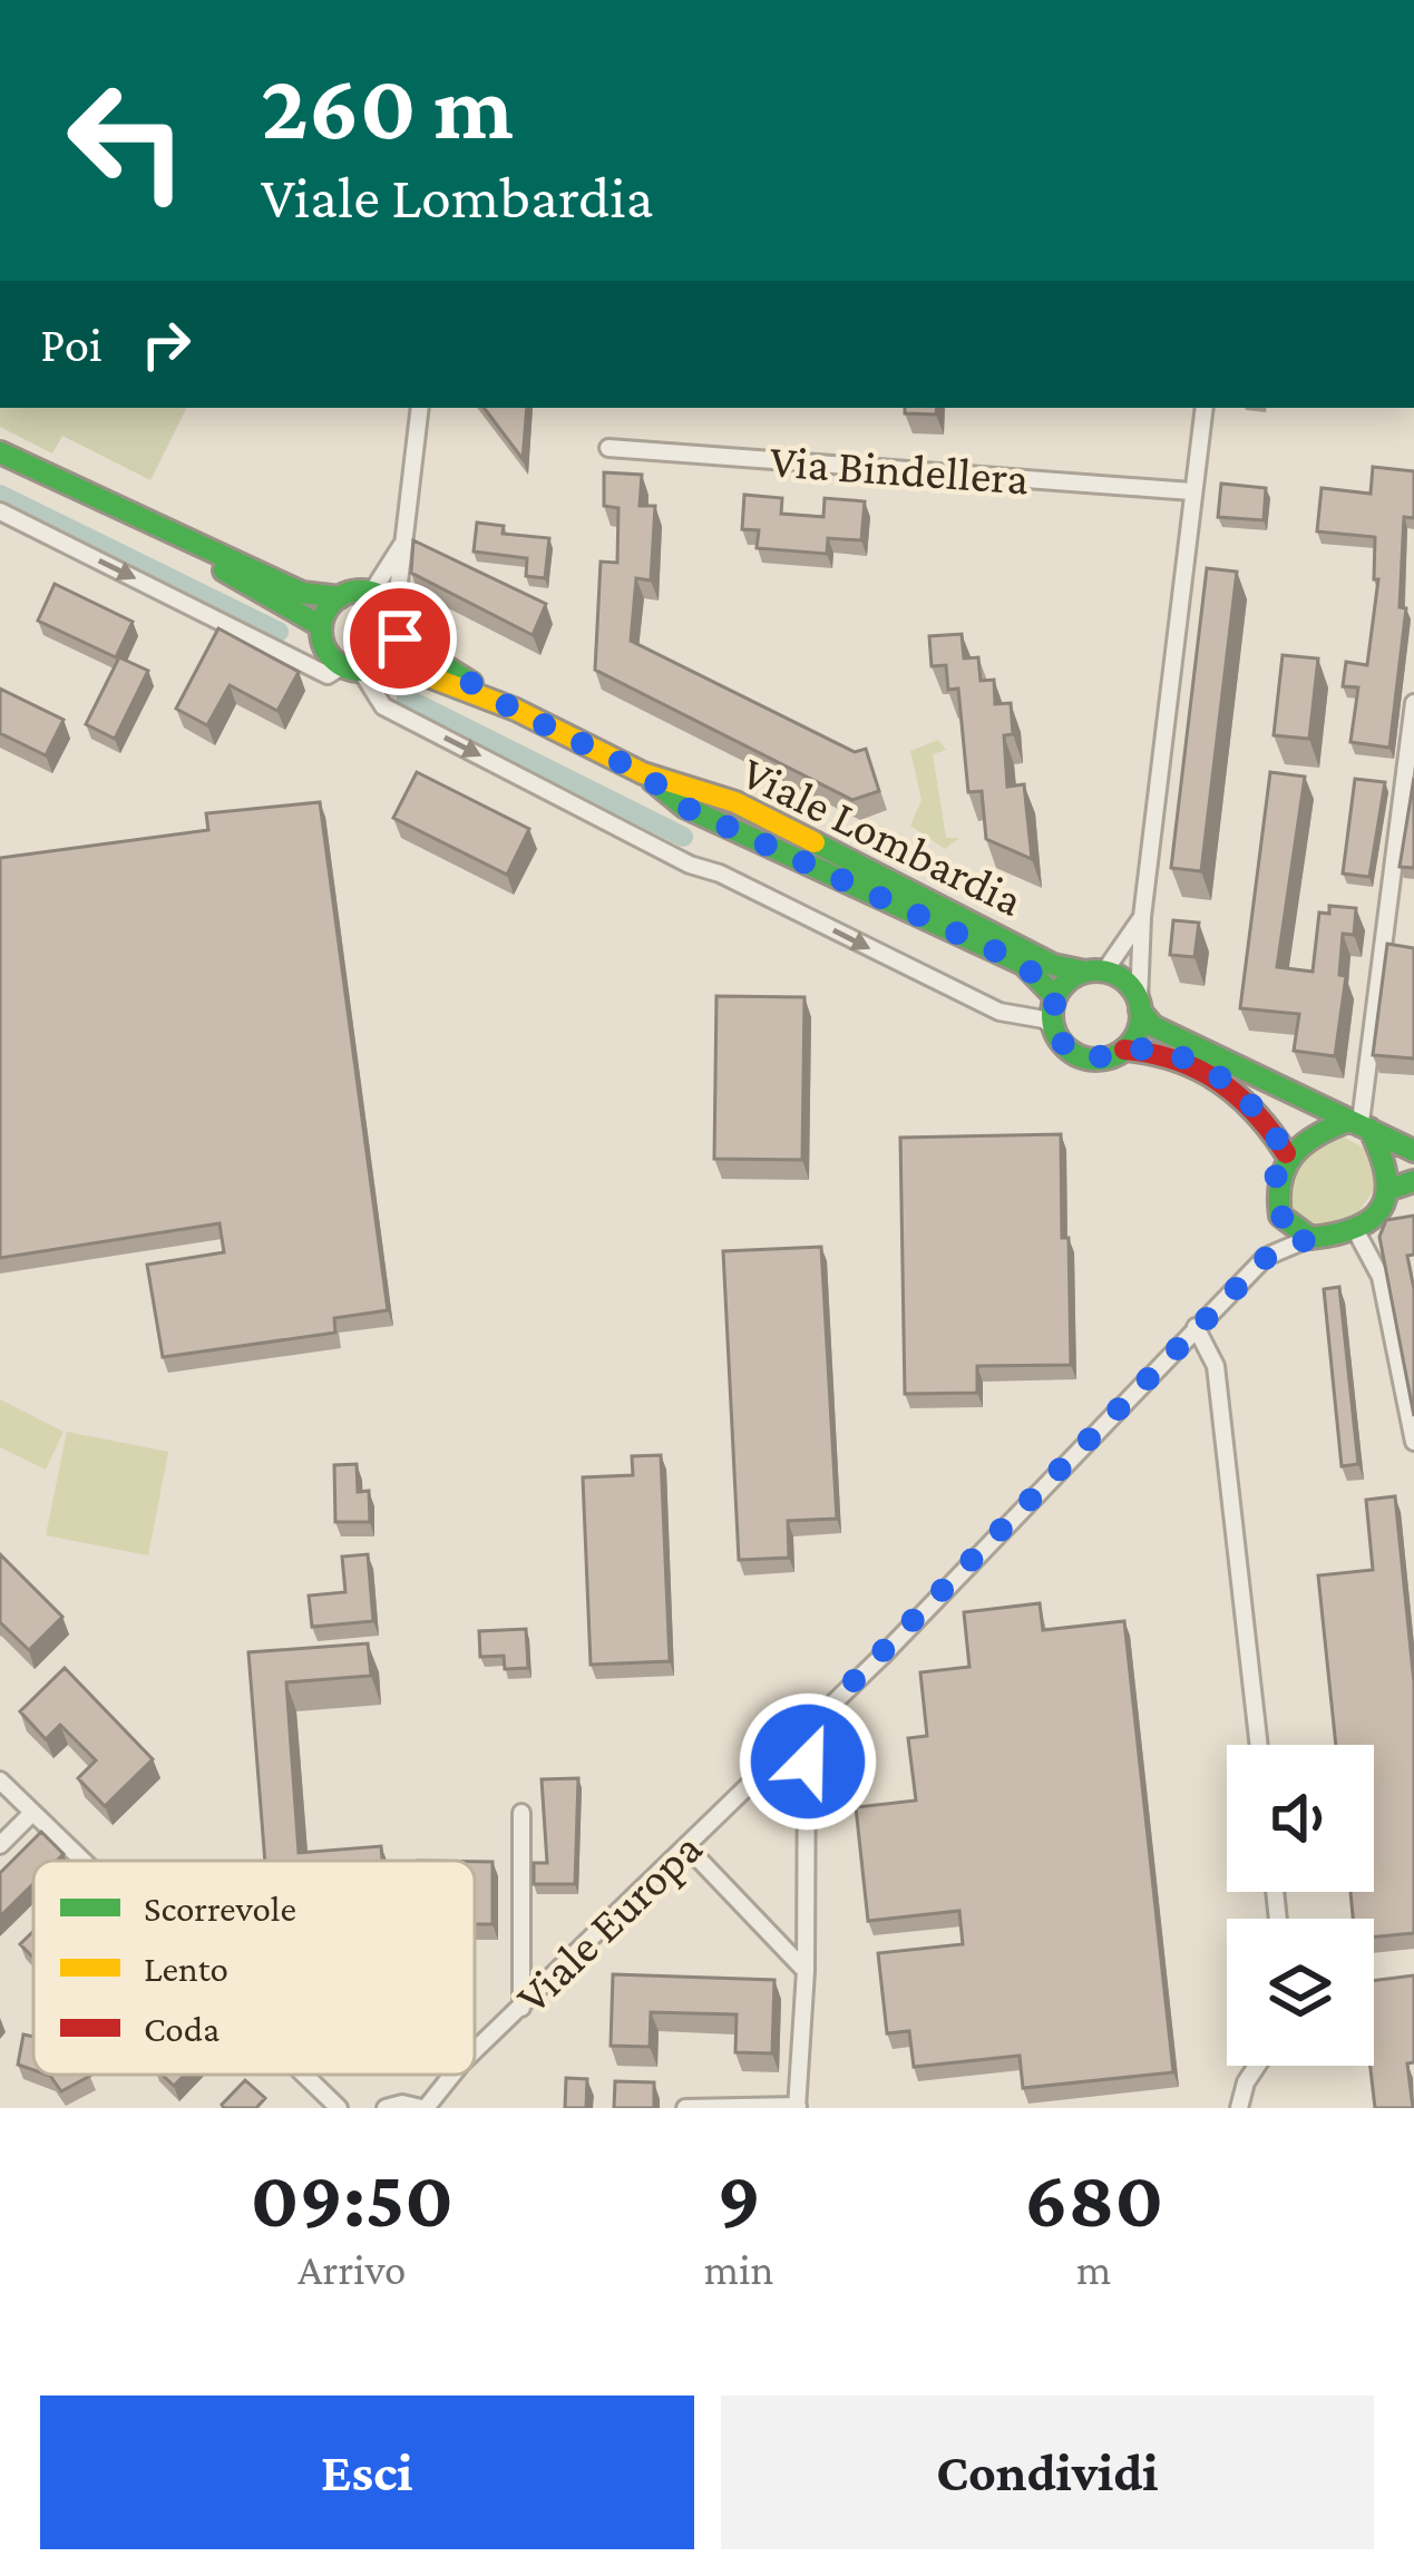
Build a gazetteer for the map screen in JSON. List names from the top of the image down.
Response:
{
  "streets": {
    "main road": ["Viale Lombardia"],
    "street": ["Via Bindellera", "Viale Europa"]
  },
  "legend": ["Scorrevole", "Lento", "Coda"],
  "page": {
    "turn": ["260 m", "Viale Lombardia"],
    "then": "Poi",
    "eta": [
      "09:50",
      "Arrivo",
      "9",
      "min",
      "680",
      "m"
    ],
    "buttons": ["Esci", "Condividi"]
  }
}
